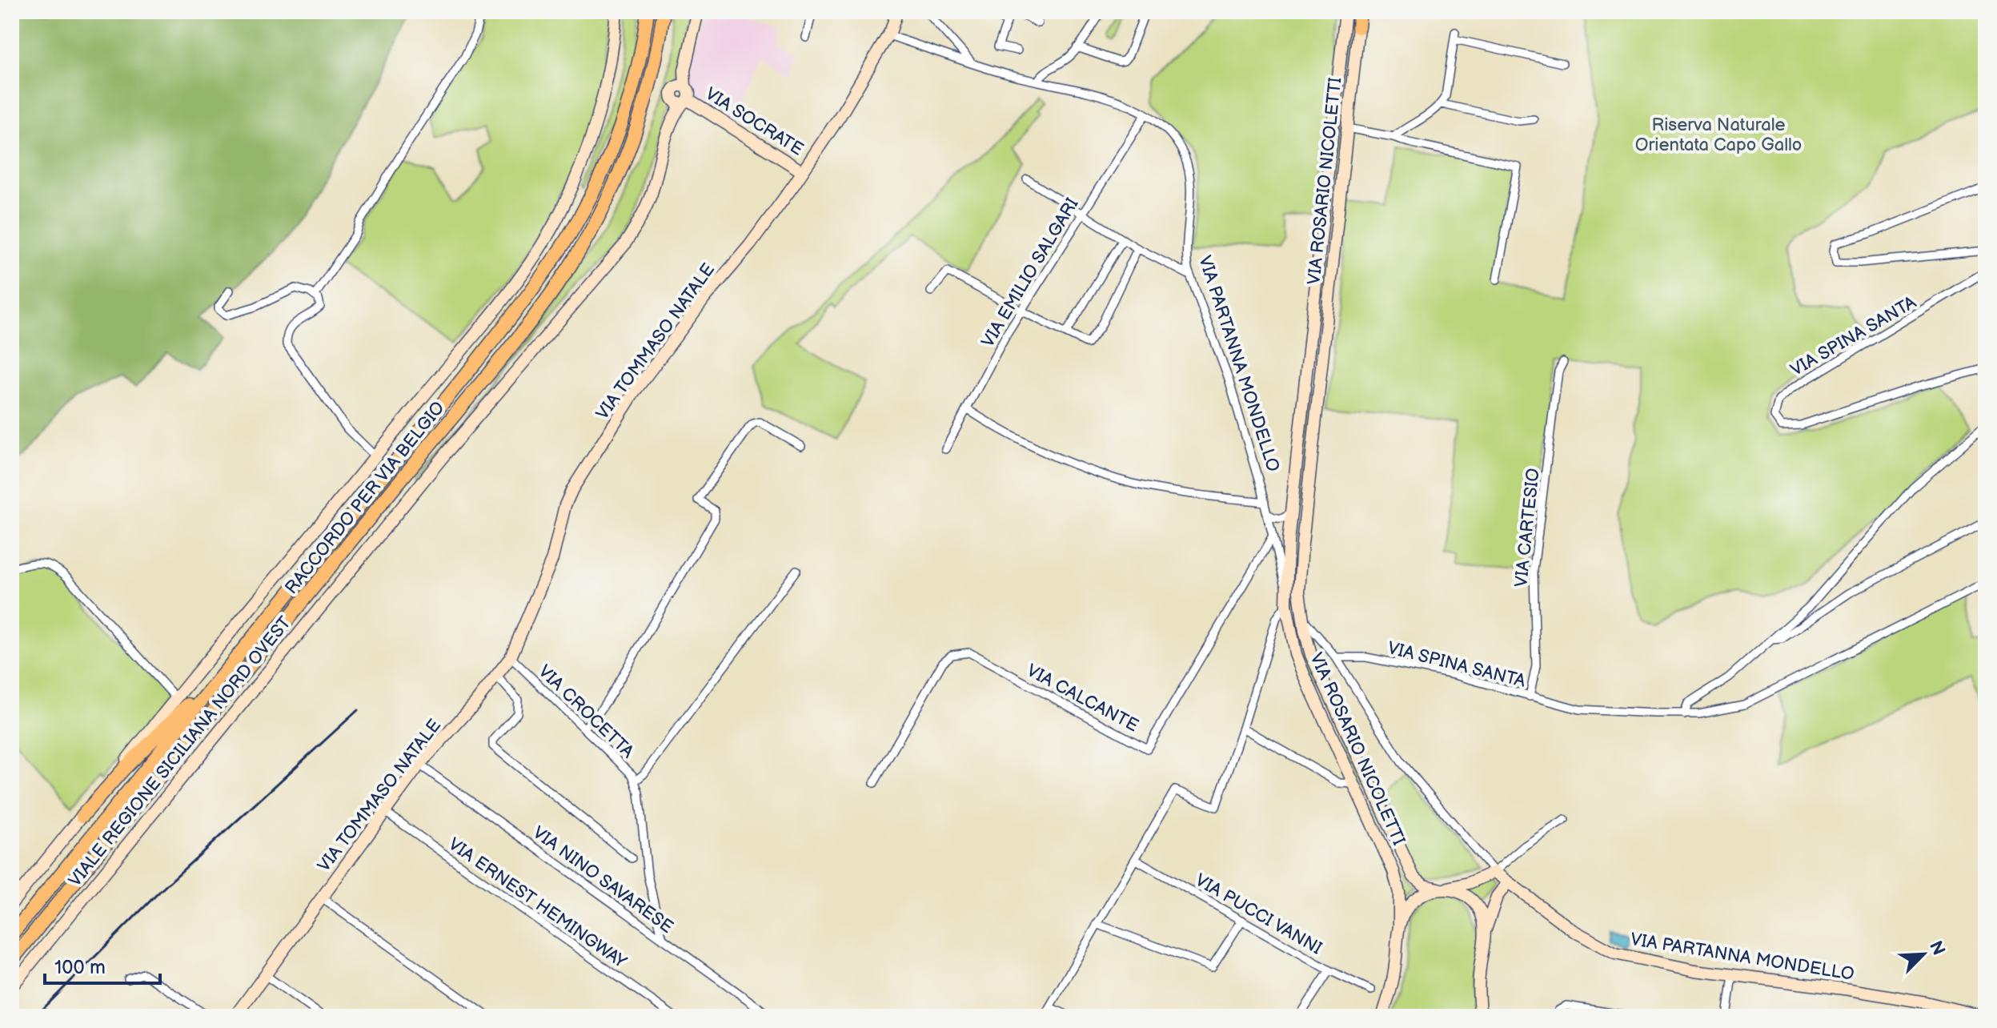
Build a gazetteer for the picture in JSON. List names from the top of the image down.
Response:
{
  "streets": {
    "highway": ["RACCORDO PER VIA BELGIO"],
    "street": [
      "VIA SOCRATE",
      "VIA ROSARIO NICOLETTI",
      "VIA EMILIO SALGARI",
      "VIA SPINA SANTA",
      "VIA TOMMASO NATALE",
      "VIA PARTANNA MONDELLO",
      "VIA CARTESIO",
      "VIA CALCANTE",
      "VIA CROCETTA",
      "VIALE REGIONE SICILIANA NORD OVEST",
      "VIA NINO SAVARESE",
      "VIA ERNEST HEMINGWAY",
      "VIA PUCCI VANNI"
    ]
  },
  "crossings": [
    ["VIA SOCRATE", "VIA TOMMASO NATALE"],
    ["VIA SOCRATE", "VIALE REGIONE SICILIANA NORD OVEST"],
    ["VIA ROSARIO NICOLETTI", "VIA PARTANNA MONDELLO"],
    ["VIA EMILIO SALGARI", "VIA PARTANNA MONDELLO"],
    ["VIA SPINA SANTA", "VIA PARTANNA MONDELLO"],
    ["VIA SPINA SANTA", "VIA CARTESIO"],
    ["VIA TOMMASO NATALE", "VIA PARTANNA MONDELLO"],
    ["VIA TOMMASO NATALE", "VIA CROCETTA"],
    ["VIA TOMMASO NATALE", "VIA NINO SAVARESE"],
    ["VIA TOMMASO NATALE", "VIA ERNEST HEMINGWAY"],
    ["VIA PARTANNA MONDELLO", "VIA CALCANTE"],
    ["VIA CROCETTA", "VIA NINO SAVARESE"]
  ],
  "parks": ["Riserva Naturale Orientata Capo Gallo"],
  "scale_bar": "100 m",
  "north": "top right"
}
